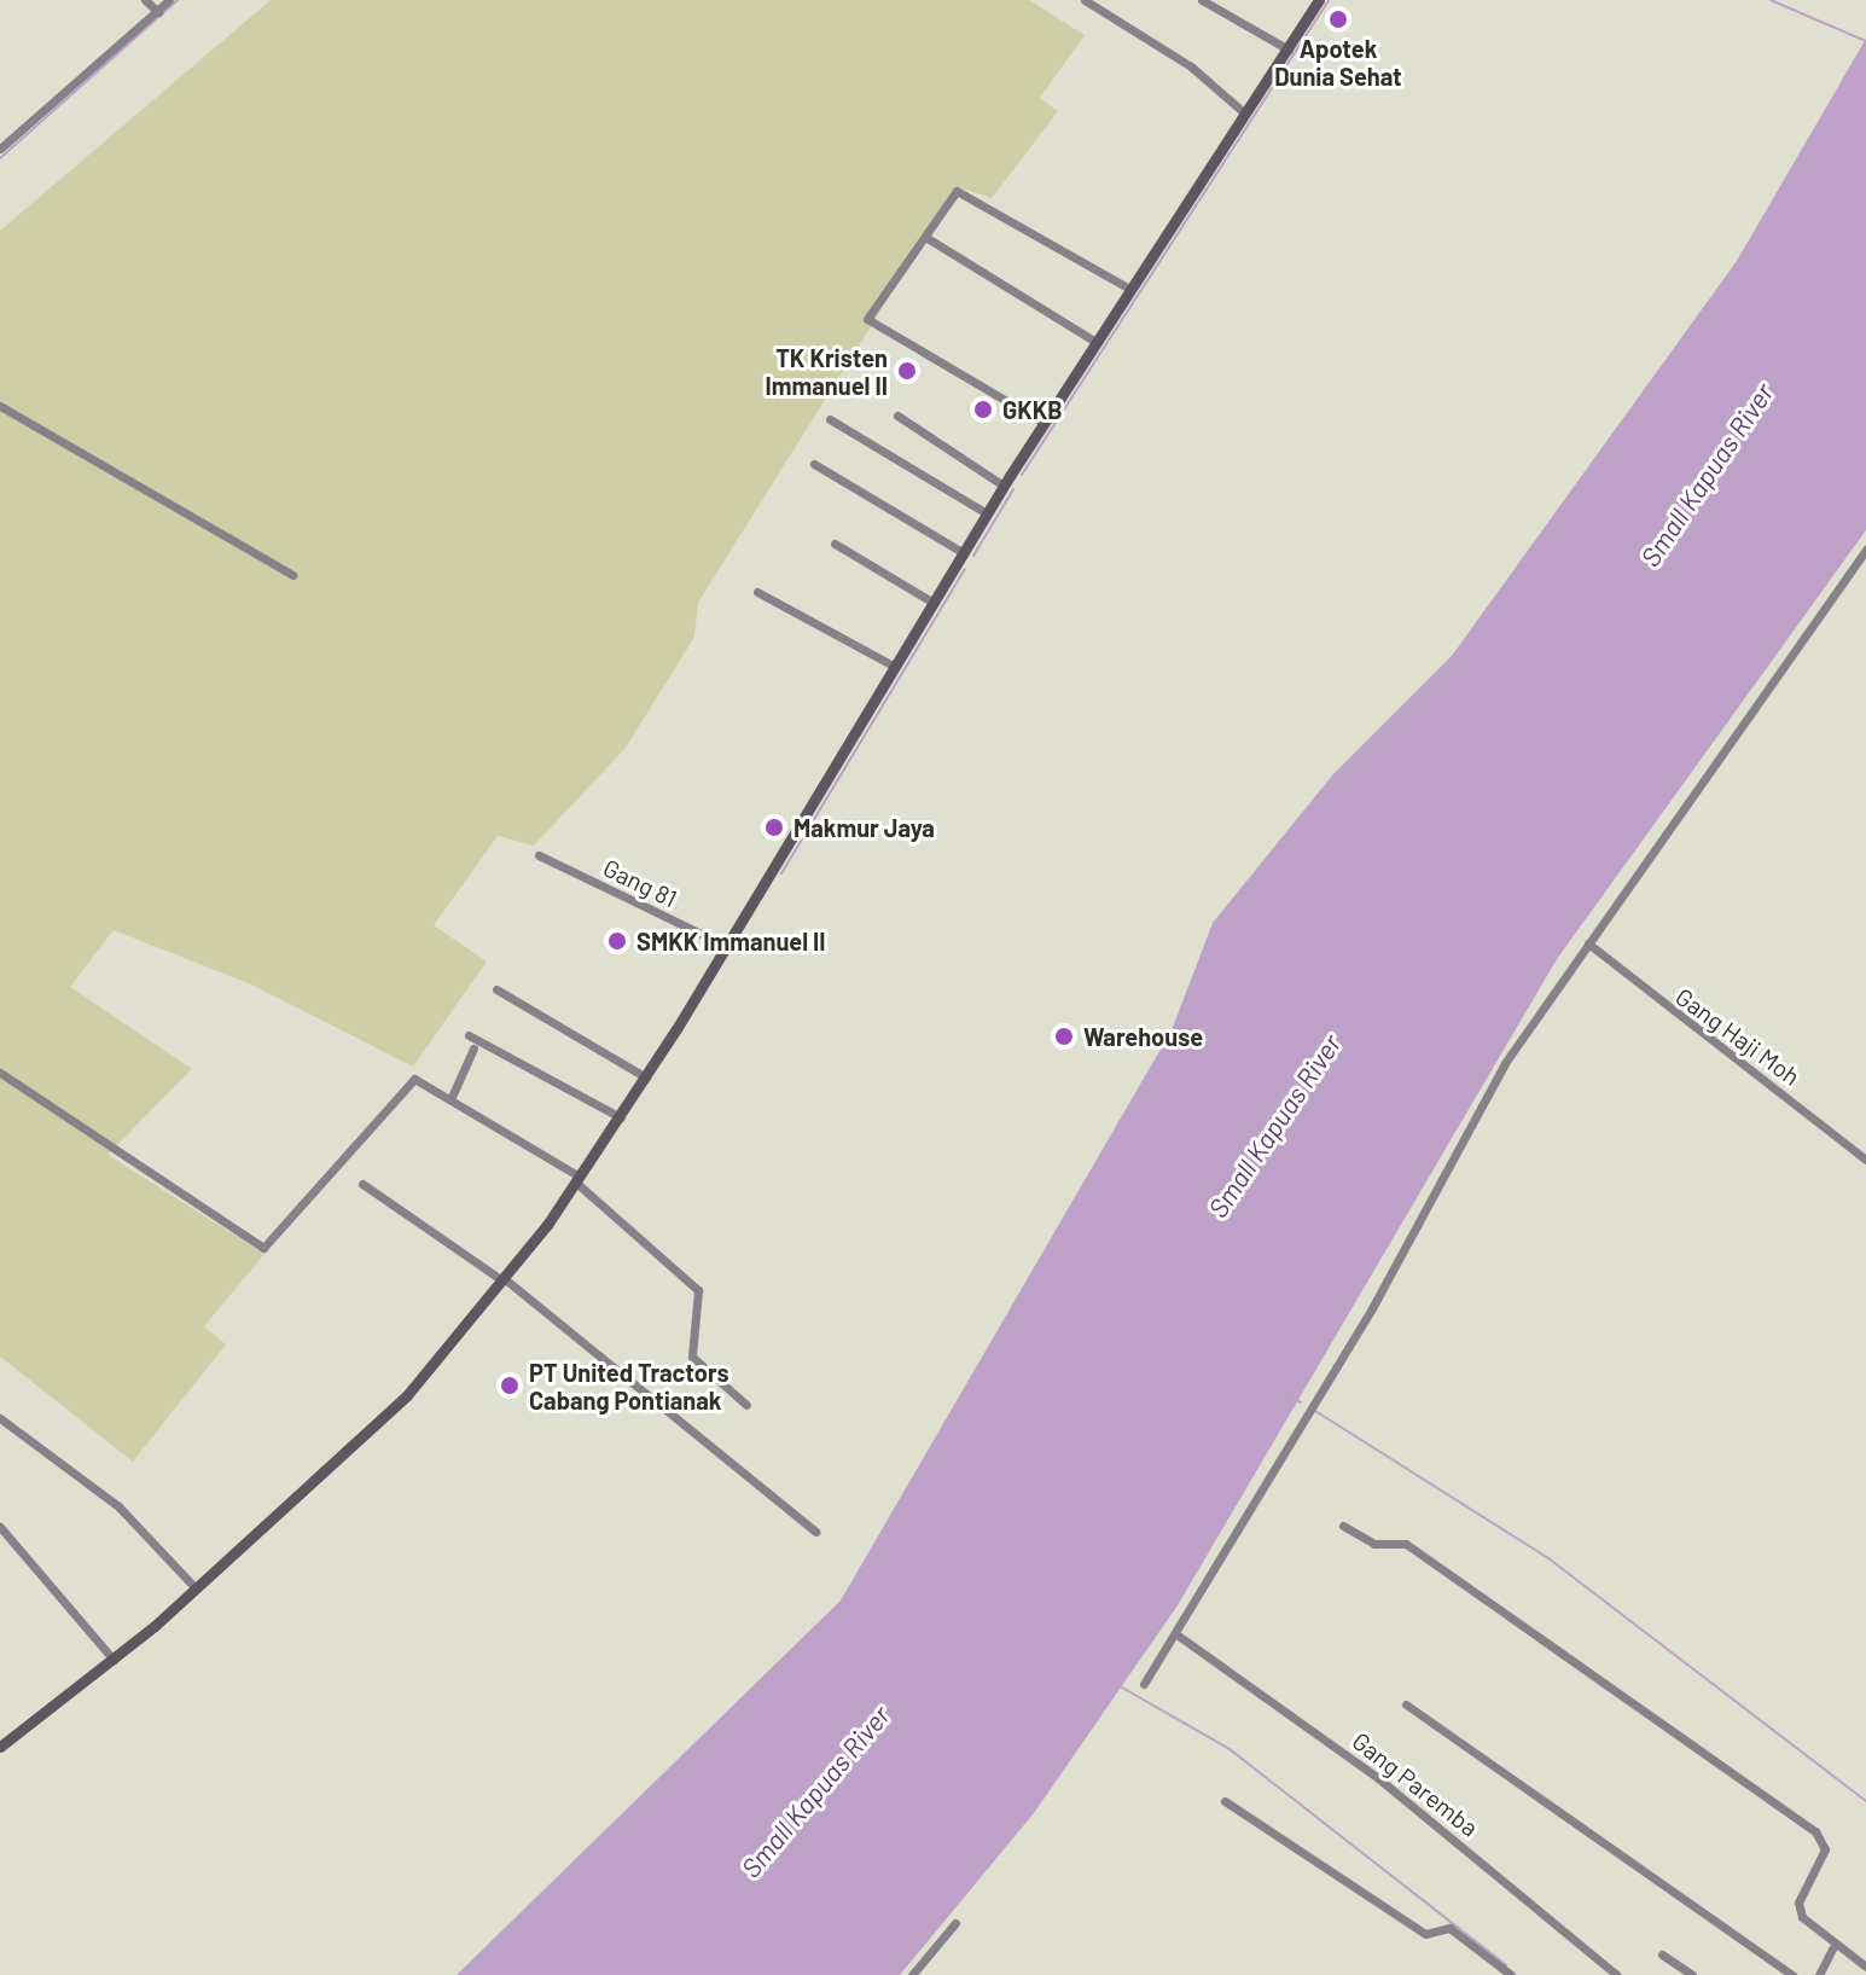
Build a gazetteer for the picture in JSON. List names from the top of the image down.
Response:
{
  "streets": {
    "street": ["Gang 81", "Gang Haji Moh", "Gang Paremba"]
  },
  "water": ["Small Kapuas River"],
  "places": [
    "Apotek Dunia Sehat",
    "TK Kristen Immanuel II",
    "GKKB",
    "Makmur Jaya",
    "SMKK Immanuel II",
    "Warehouse",
    "PT United Tractors Cabang Pontianak"
  ]
}
